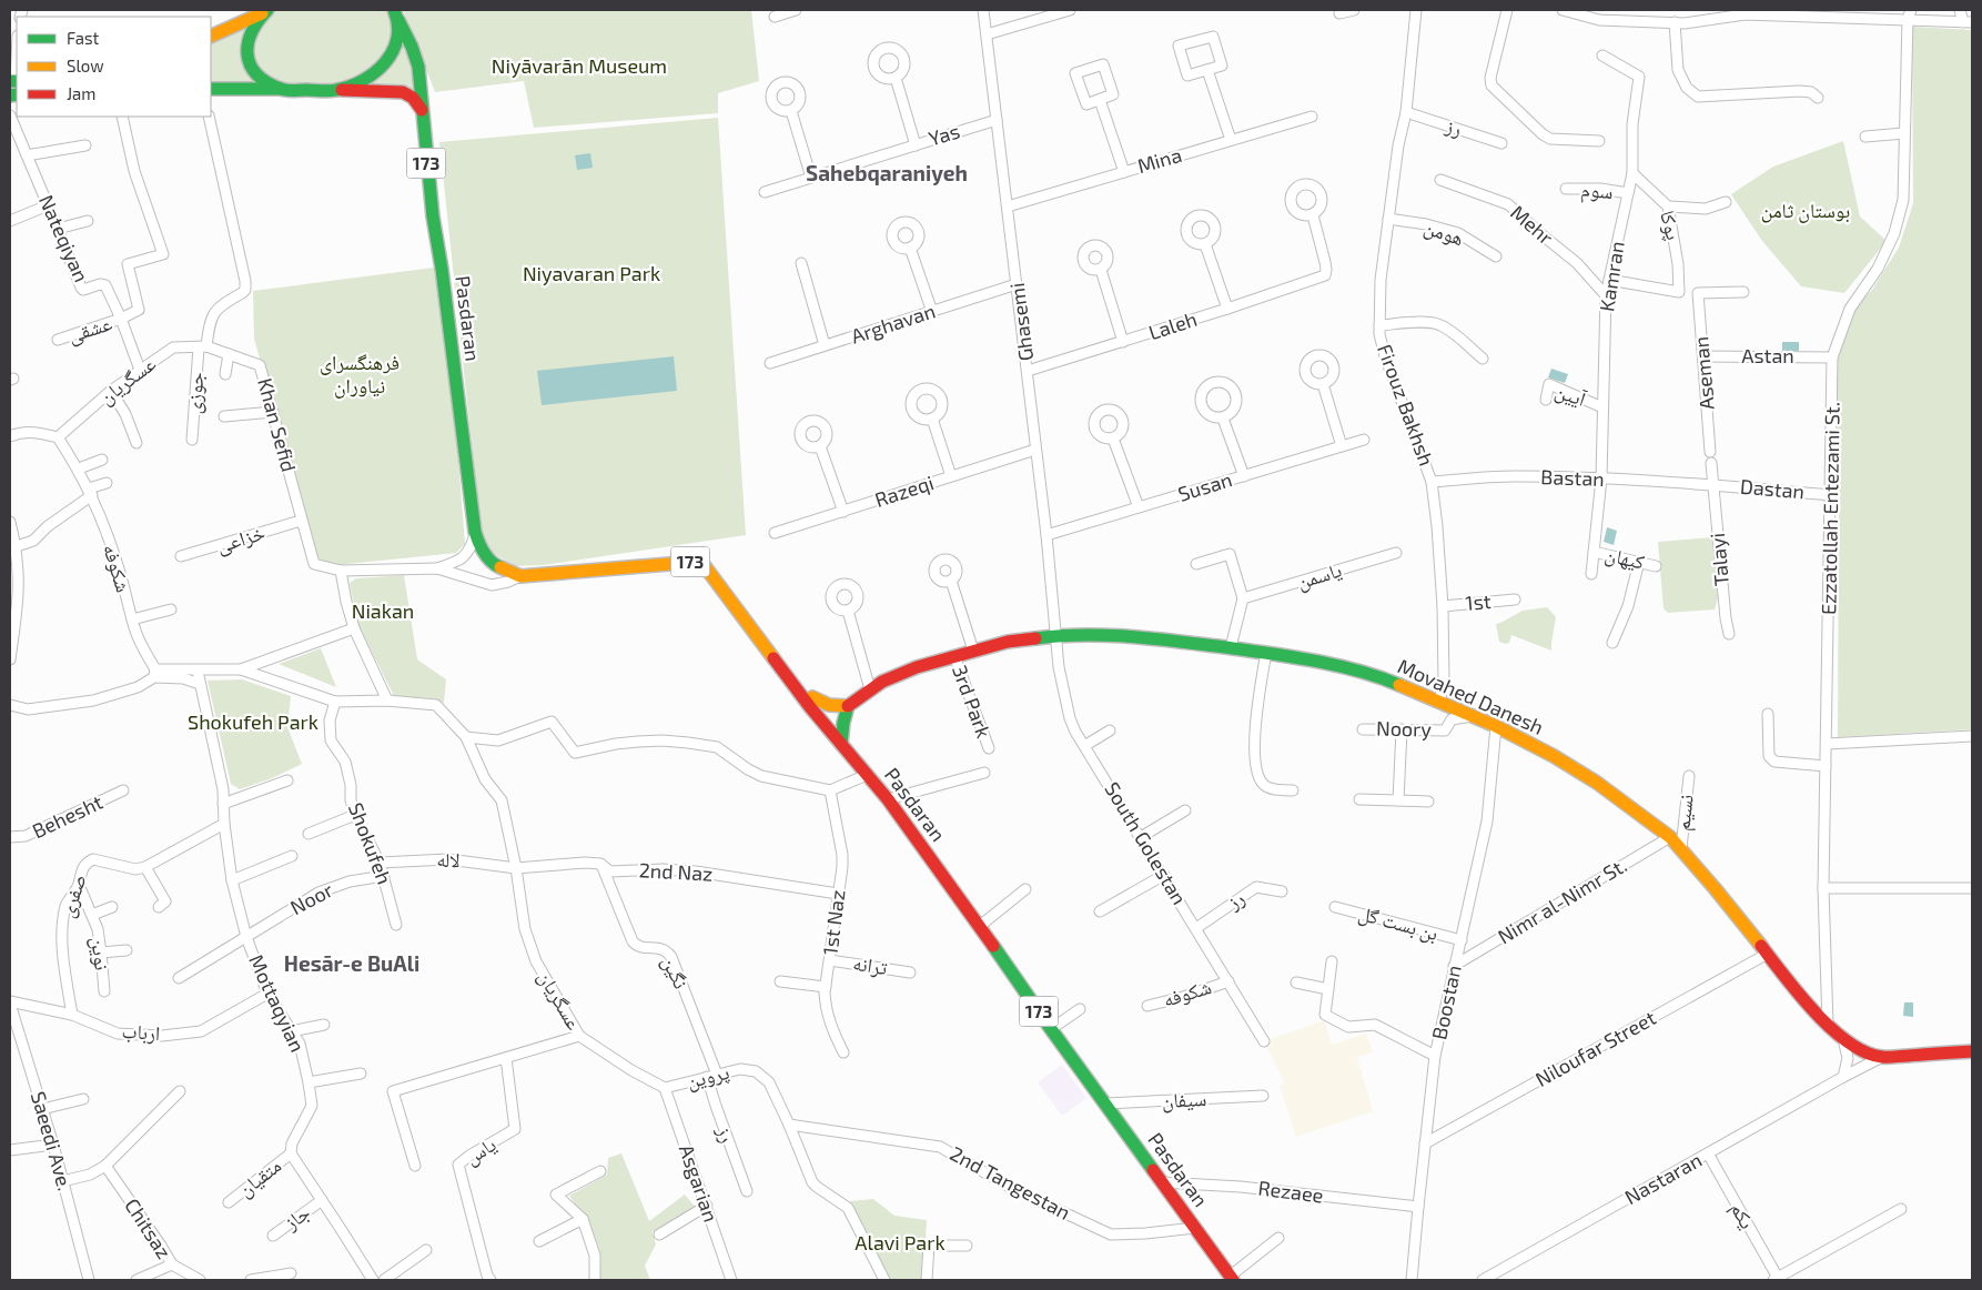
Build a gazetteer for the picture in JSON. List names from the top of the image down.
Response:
{
  "streets": {
    "main road": ["173", "Pasdaran", "Movahed Danesh"],
    "street": [
      "رز",
      "Yas",
      "Mina",
      "سوم",
      "Mehr",
      "پوکا",
      "هومن",
      "Nateqiyan",
      "Kamran",
      "Ghasemi",
      "Arghavan",
      "Laleh",
      "عشقی",
      "Astan",
      "Aseman",
      "عسگریان",
      "جوزی",
      "آیین",
      "Firouz Bakhsh",
      "Khan Sefid",
      "Bastan",
      "Susan",
      "Dastan",
      "Razeqi",
      "Ezzatollah Entezami St.",
      "خزاعی",
      "کیهان",
      "Talayi",
      "شکوفه",
      "یاسمن",
      "1st",
      "3rd Park",
      "Noory",
      "نسیم",
      "Behesht",
      "Shokufeh",
      "South Golestan",
      "لاله",
      "2nd Naz",
      "صفری",
      "Noor",
      "Nimr al-Nimr St.",
      "1st Naz",
      "بن بست گل",
      "نوین",
      "ترانه",
      "نگین",
      "Boostan",
      "Mottaqyian",
      "ارباب",
      "Niloufar Street",
      "پروین",
      "سیفان",
      "Saeedi Ave.",
      "یاس",
      "متقیان",
      "Nastaran",
      "Asgarian",
      "2nd Tangestan",
      "Rezaee",
      "یکم",
      "جاز",
      "Chitsaz"
    ]
  },
  "crossings": [
    ["رز", "Firouz Bakhsh"],
    ["رز", "South Golestan"],
    ["رز", "نگین"],
    ["رز", "پروین"],
    ["Yas", "Ghasemi"],
    ["Mina", "Ghasemi"],
    ["سوم", "Kamran"],
    ["Mehr", "Kamran"],
    ["پوکا", "Kamran"],
    ["هومن", "Firouz Bakhsh"],
    ["Nateqiyan", "عشقی"],
    ["Nateqiyan", "عسگریان"],
    ["Kamran", "آیین"],
    ["Kamran", "Bastan"],
    ["Kamran", "کیهان"],
    ["Pasdaran", "Movahed Danesh"],
    ["Pasdaran", "سیفان"],
    ["Pasdaran", "2nd Tangestan"],
    ["Pasdaran", "Rezaee"],
    ["Ghasemi", "Arghavan"],
    ["Ghasemi", "Laleh"],
    ["Ghasemi", "Susan"],
    ["Ghasemi", "Razeqi"],
    ["Ghasemi", "Movahed Danesh"],
    ["Ghasemi", "South Golestan"],
    ["Astan", "Aseman"],
    ["Astan", "Ezzatollah Entezami St."],
    ["عسگریان", "جوزی"],
    ["عسگریان", "Khan Sefid"],
    ["عسگریان", "شکوفه"],
    ["عسگریان", "Shokufeh"],
    ["عسگریان", "لاله"],
    ["عسگریان", "2nd Naz"],
    ["عسگریان", "پروین"],
    ["عسگریان", "Asgarian"],
    ["جوزی", "Khan Sefid"],
    ["Firouz Bakhsh", "Bastan"],
    ["Firouz Bakhsh", "1st"],
    ["Firouz Bakhsh", "Movahed Danesh"],
    ["Khan Sefid", "خزاعی"],
    ["Bastan", "Dastan"],
    ["Bastan", "Talayi"],
    ["Dastan", "Ezzatollah Entezami St."],
    ["Dastan", "Talayi"],
    ["Ezzatollah Entezami St.", "Movahed Danesh"],
    ["شکوفه", "South Golestan"],
    ["Movahed Danesh", "3rd Park"],
    ["Movahed Danesh", "Noory"],
    ["Movahed Danesh", "نسیم"],
    ["Movahed Danesh", "South Golestan"],
    ["Movahed Danesh", "Nimr al-Nimr St."],
    ["Movahed Danesh", "Boostan"],
    ["Movahed Danesh", "Niloufar Street"],
    ["Movahed Danesh", "Nastaran"],
    ["Shokufeh", "لاله"],
    ["Shokufeh", "Noor"],
    ["لاله", "2nd Naz"],
    ["2nd Naz", "1st Naz"],
    ["2nd Naz", "نگین"],
    ["صفری", "نوین"],
    ["صفری", "ارباب"],
    ["Noor", "Mottaqyian"],
    ["Nimr al-Nimr St.", "Boostan"],
    ["1st Naz", "ترانه"],
    ["بن بست گل", "Boostan"],
    ["نگین", "پروین"],
    ["Boostan", "Niloufar Street"],
    ["Boostan", "Rezaee"],
    ["Mottaqyian", "ارباب"],
    ["Mottaqyian", "متقیان"],
    ["ارباب", "Saeedi Ave."],
    ["پروین", "Asgarian"],
    ["پروین", "2nd Tangestan"],
    ["Nastaran", "یکم"]
  ],
  "districts": ["Sahebqaraniyeh", "Hesār-e BuAli"],
  "parks": [
    "Niyāvarān Museum",
    "بوستان ثامن",
    "Niyavaran Park",
    "فرهنگسرای نیاوران",
    "Niakan",
    "Shokufeh Park",
    "Alavi Park"
  ],
  "legend": ["Fast", "Slow", "Jam"]
}
